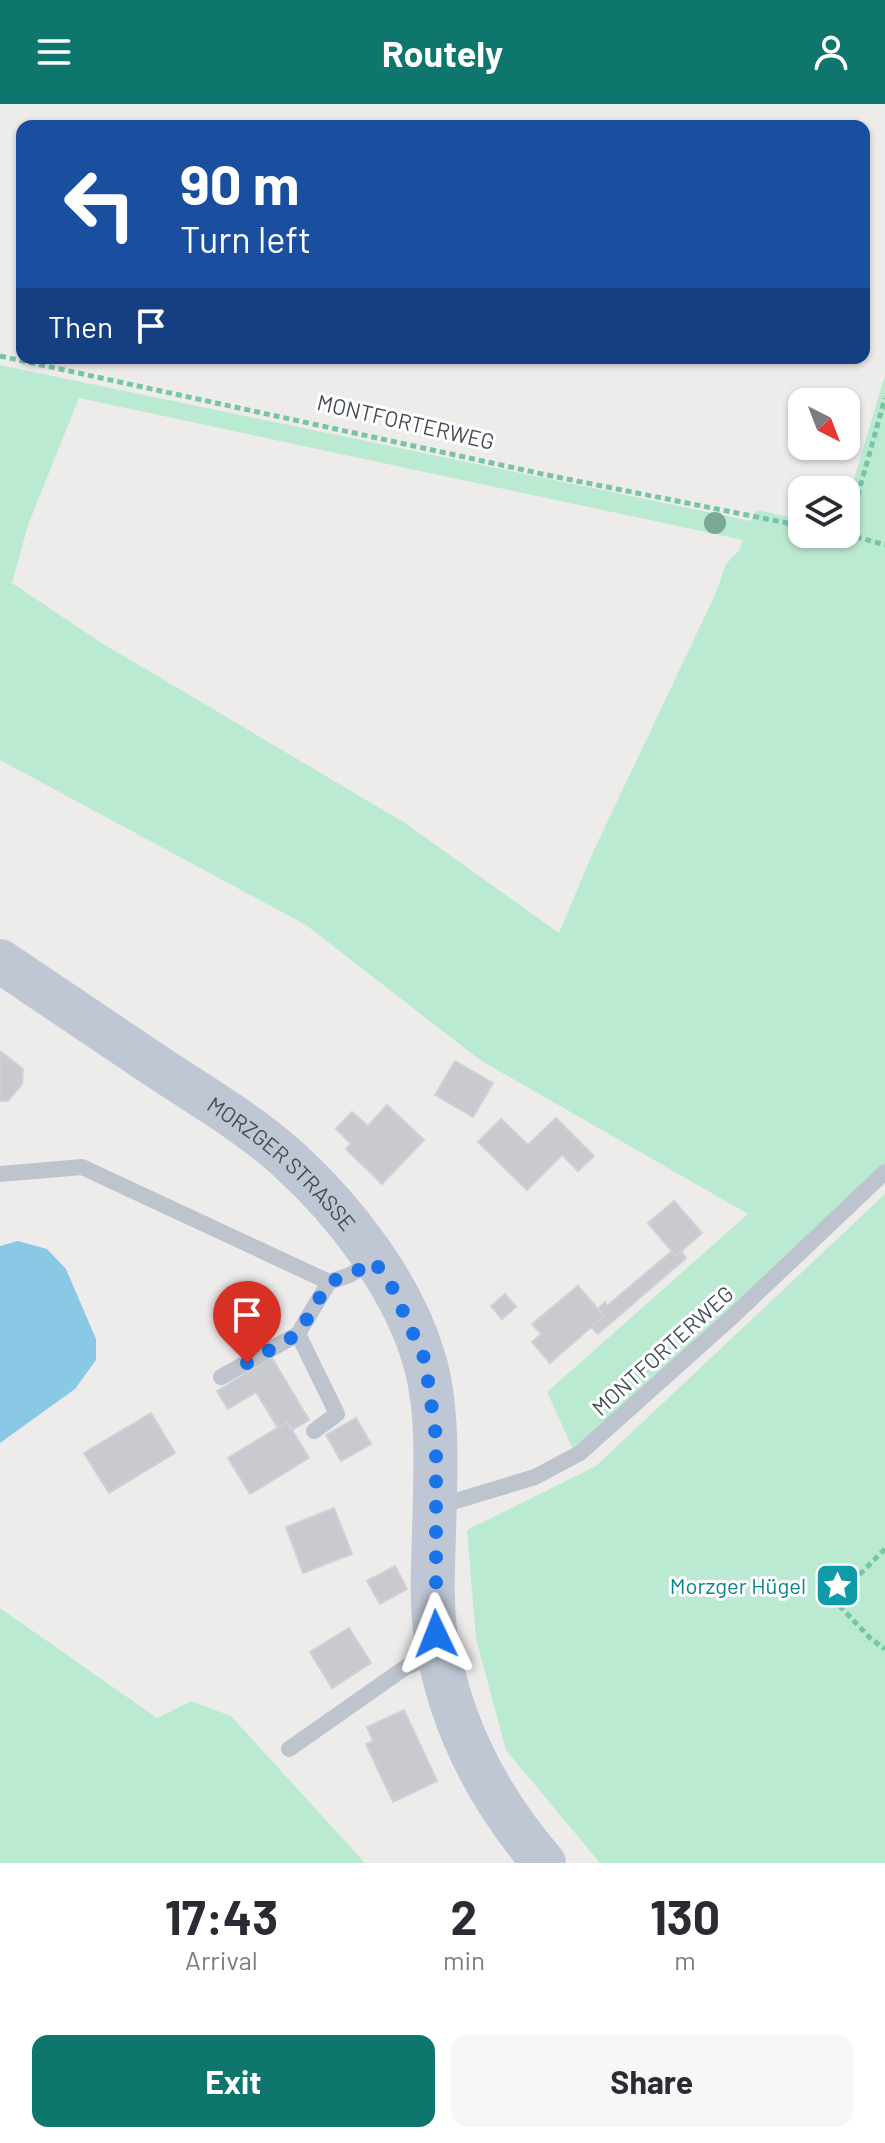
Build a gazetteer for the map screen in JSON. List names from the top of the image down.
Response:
{
  "streets": {
    "street": ["MORZGER STRASSE"],
    "lane": ["MONTFORTERWEG"]
  },
  "crossings": [
    ["MONTFORTERWEG", "MORZGER STRASSE"]
  ],
  "places": {
    "place": ["Morzger Hügel"]
  },
  "north": "bottom right",
  "page": {
    "header": "Routely",
    "turn": ["90 m", "Turn left"],
    "then": "Then",
    "eta": [
      "17:43",
      "Arrival",
      "2",
      "min",
      "130",
      "m"
    ],
    "buttons": ["Exit", "Share"]
  }
}
